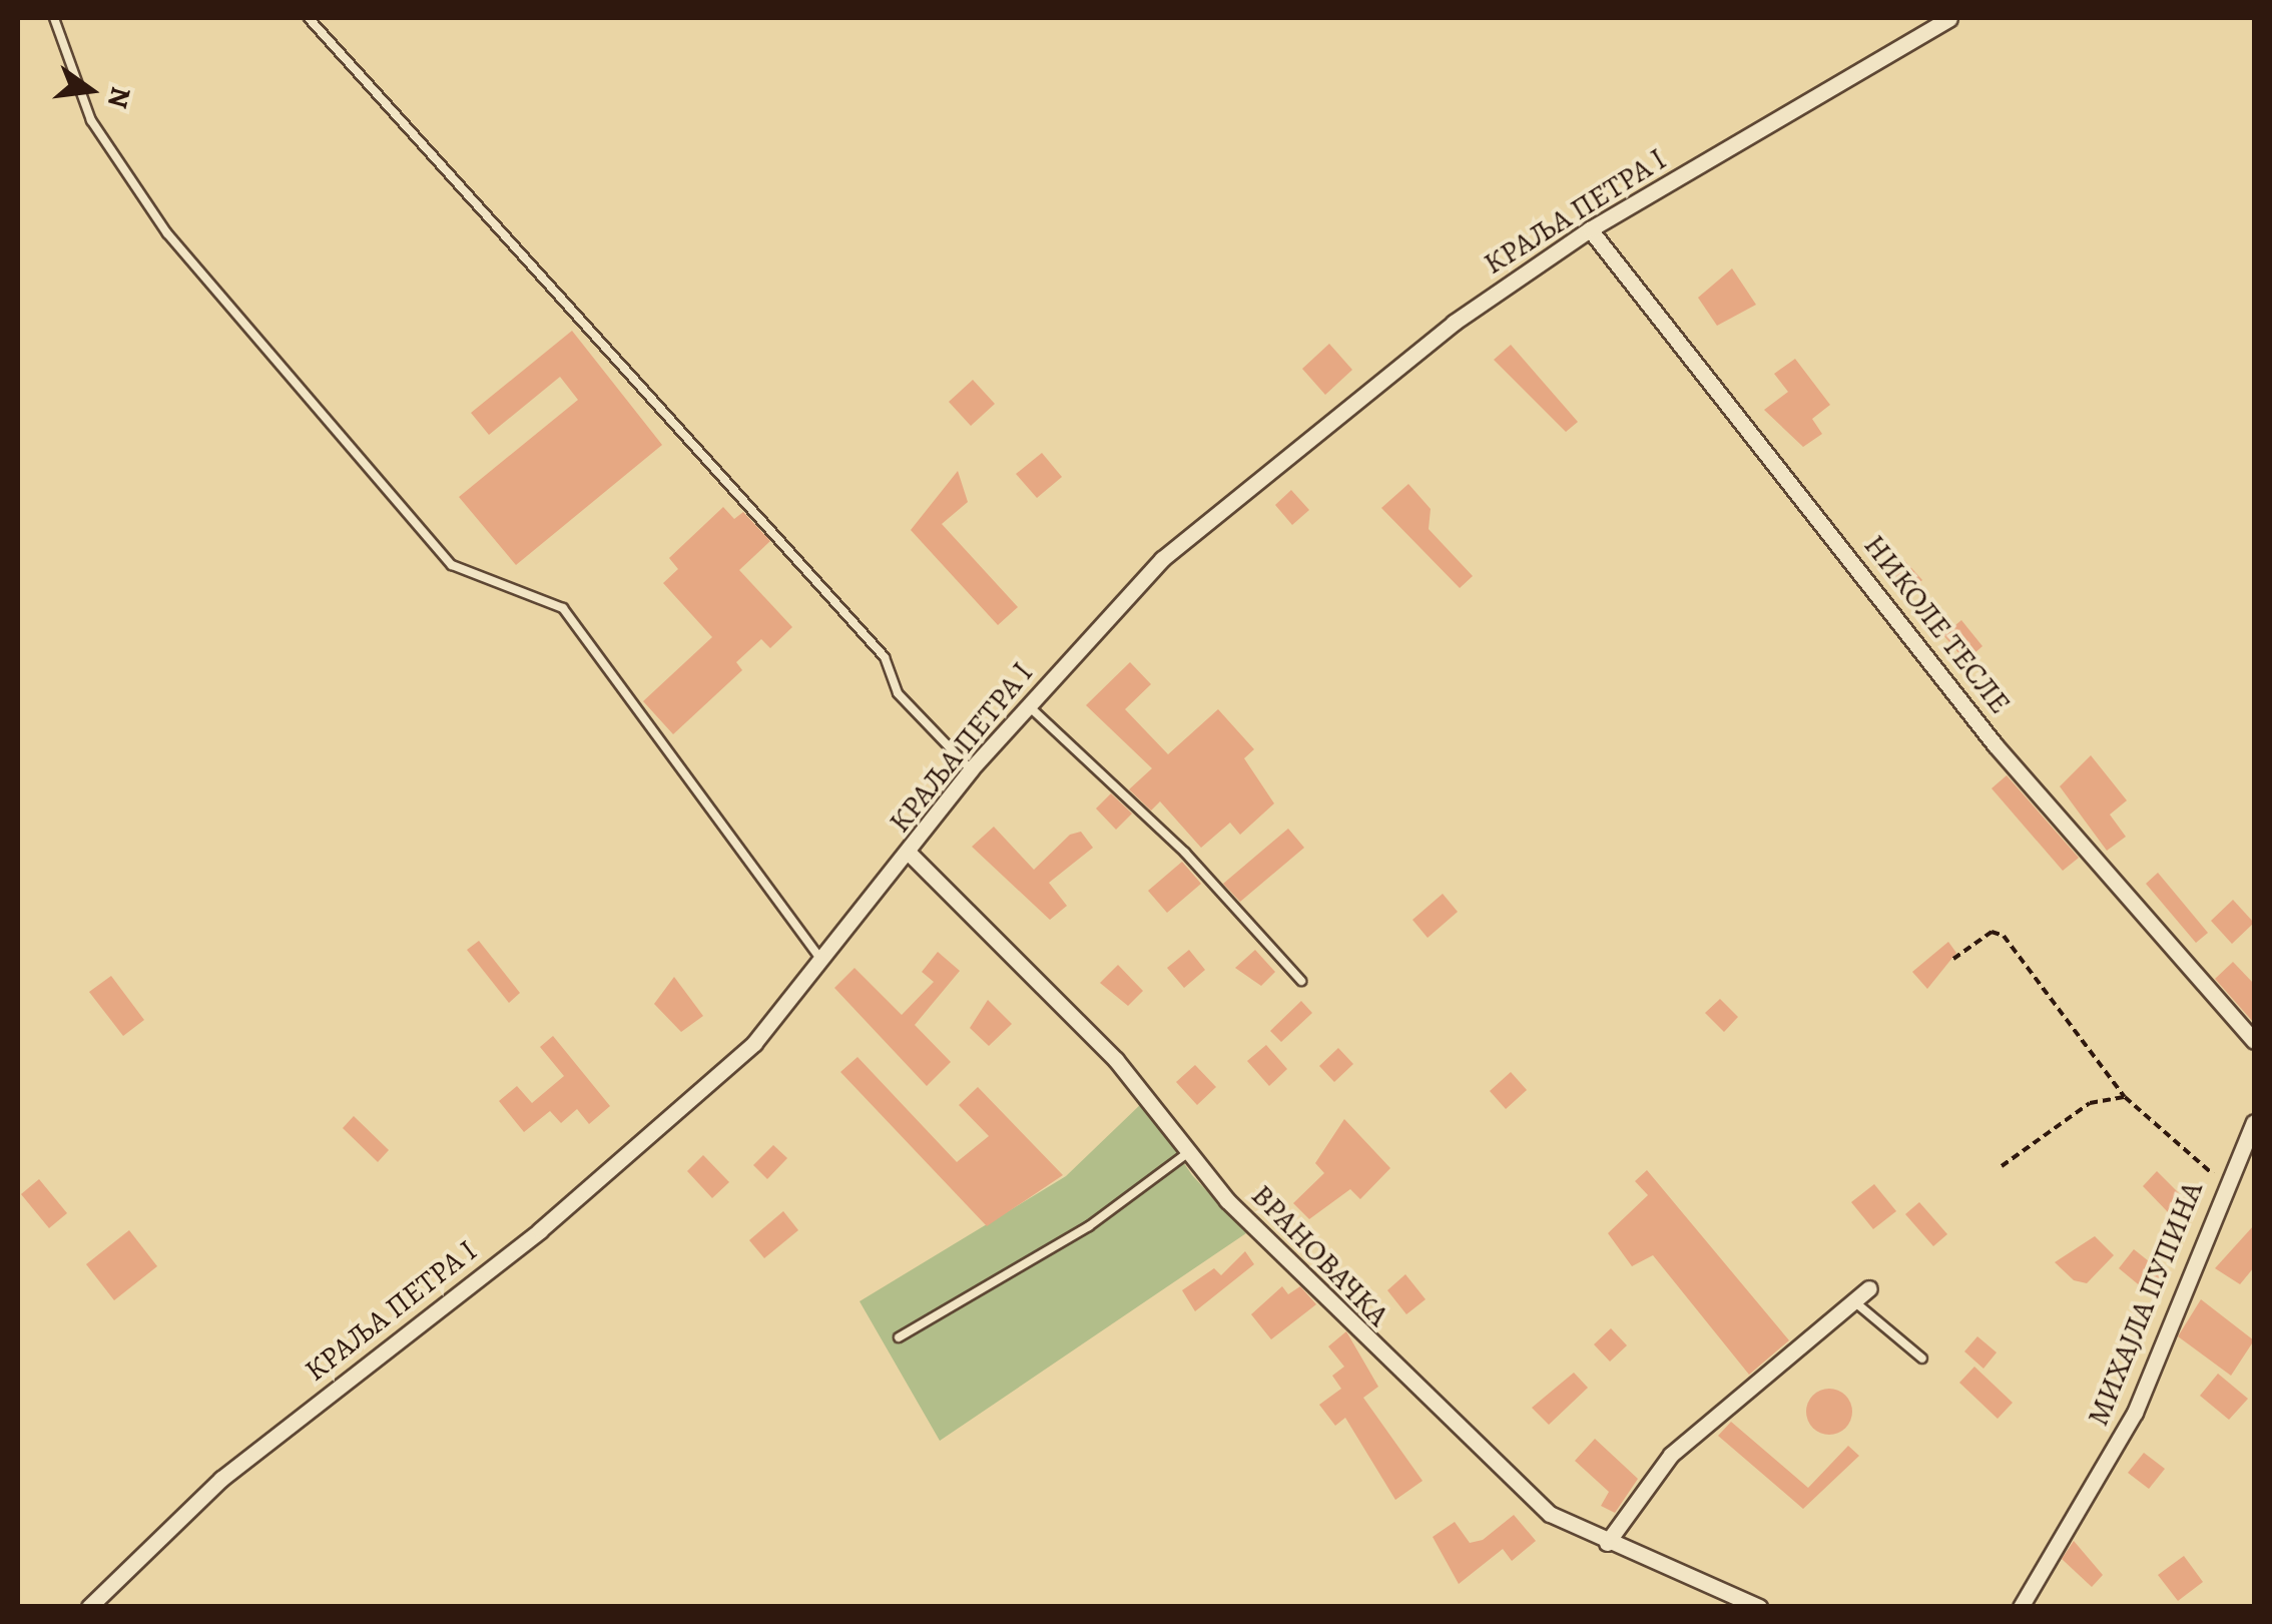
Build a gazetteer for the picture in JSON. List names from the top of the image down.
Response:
{
  "streets": {
    "street": [
      "КРАЉА ПЕТРА I",
      "НИКОЛЕ ТЕСЛЕ",
      "ВРАНОВАЧКА",
      "МИХАЈЛА ПУПИНА"
    ]
  },
  "crossings": [
    ["КРАЉА ПЕТРА I", "НИКОЛЕ ТЕСЛЕ"],
    ["КРАЉА ПЕТРА I", "ВРАНОВАЧКА"]
  ],
  "north": "right"
}
